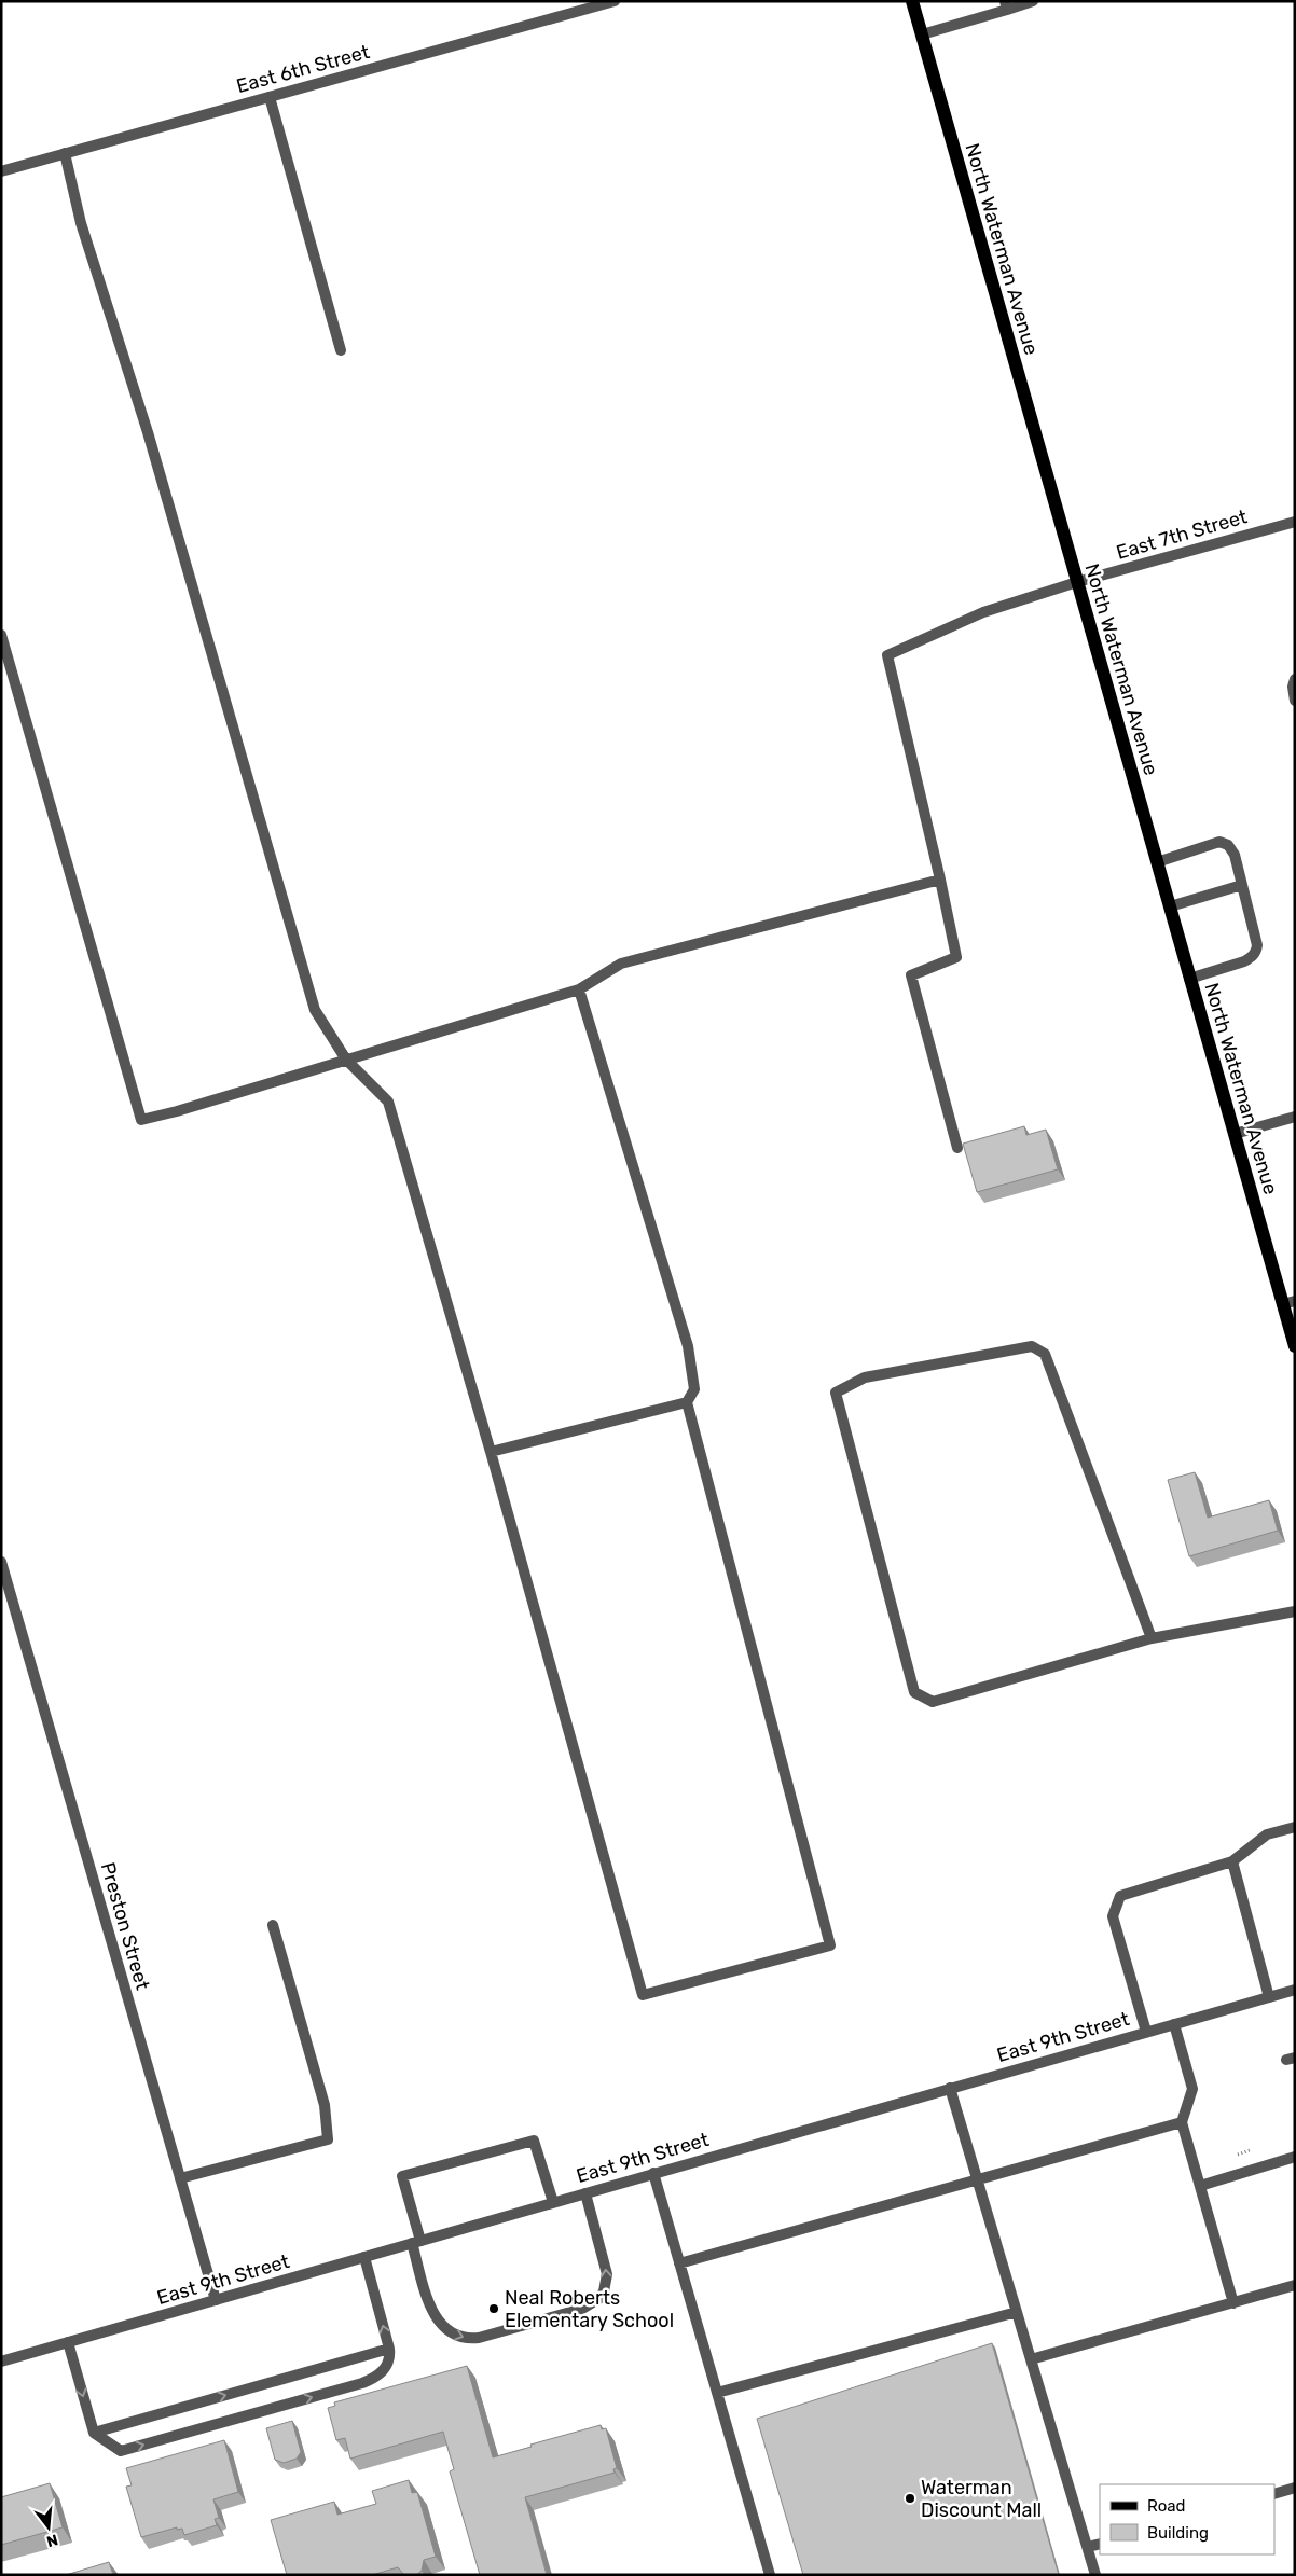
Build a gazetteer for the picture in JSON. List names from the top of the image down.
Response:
{
  "streets": {
    "main road": ["North Waterman Avenue"],
    "street": [
      "East 6th Street",
      "East 7th Street",
      "Preston Street",
      "East 9th Street"
    ]
  },
  "crossings": [
    ["North Waterman Avenue", "East 7th Street"],
    ["Preston Street", "East 9th Street"]
  ],
  "places": ["Neal Roberts Elementary School", "Waterman Discount Mall"],
  "legend": ["Road", "Building"],
  "north": "bottom"
}
